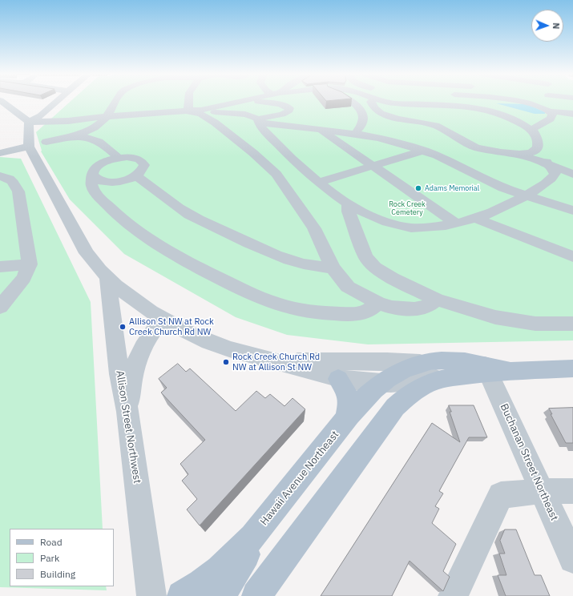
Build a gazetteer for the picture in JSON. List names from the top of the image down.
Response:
{
  "streets": {
    "main road": ["Hawaii Avenue Northeast"],
    "street": ["Allison Street Northwest", "Buchanan Street Northeast"]
  },
  "crossings": [
    ["Buchanan Street Northeast", "Hawaii Avenue Northeast"]
  ],
  "parks": ["Rock Creek Cemetery"],
  "places": ["Adams Memorial", "Allison St NW at Rock Creek Church Rd NW", "Rock Creek Church Rd NW at Allison St NW"],
  "legend": ["Road", "Park", "Building"],
  "north": "right"
}
